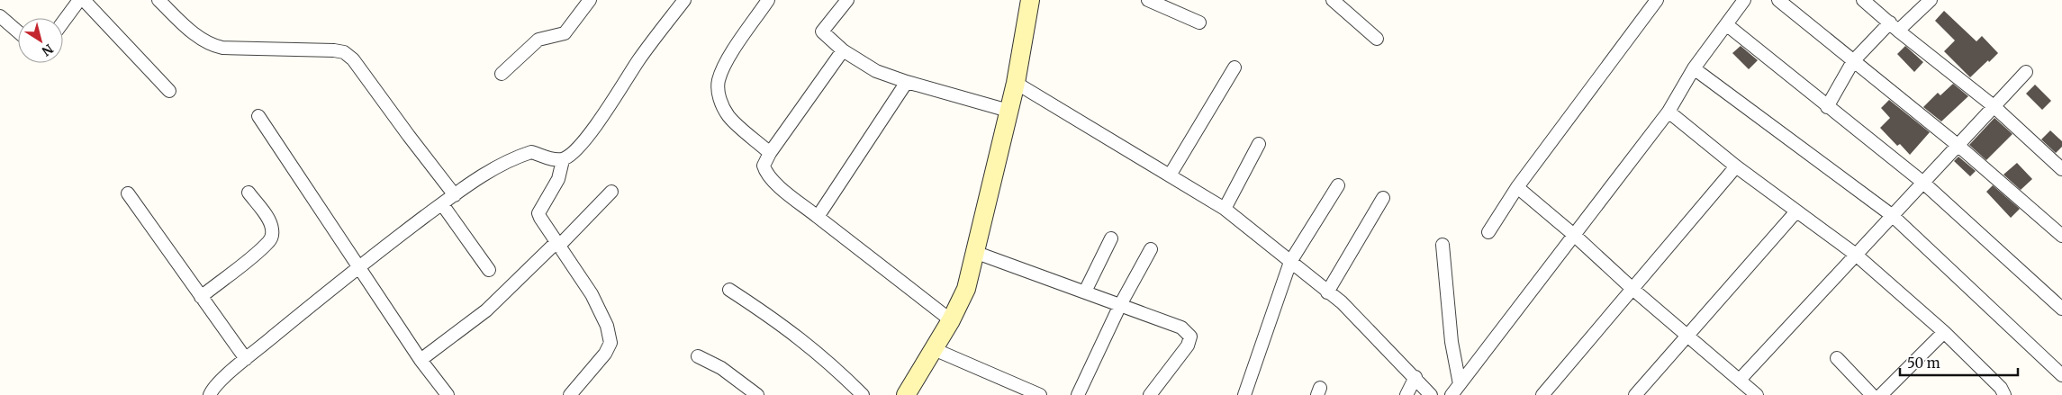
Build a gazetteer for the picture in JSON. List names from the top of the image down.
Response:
{
  "scale_bar": "50 m",
  "north": "bottom right"
}
